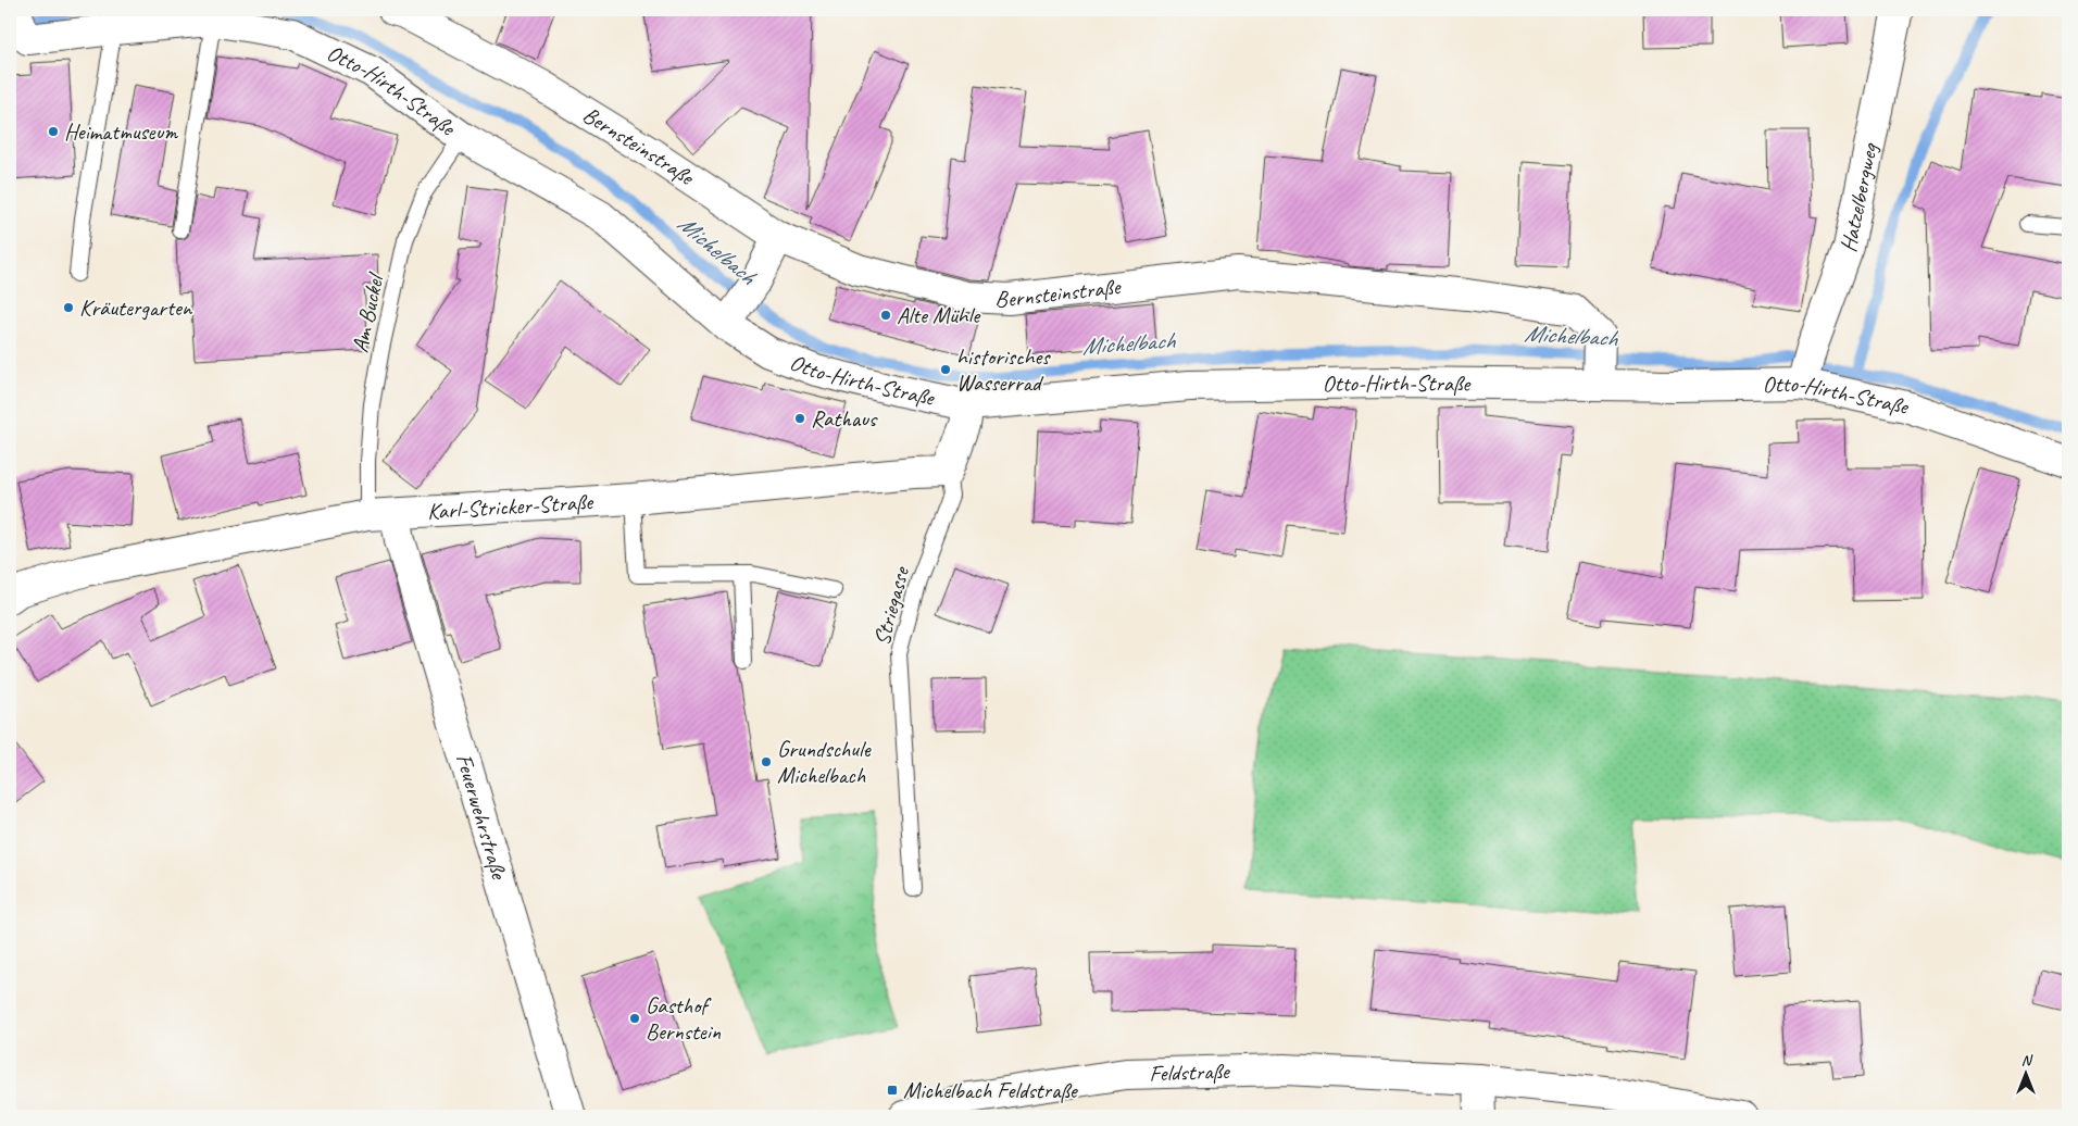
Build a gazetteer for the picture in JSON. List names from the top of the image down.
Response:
{
  "streets": {
    "street": [
      "Otto-Hirth-Straße",
      "Bernsteinstraße",
      "Hatzelbergweg",
      "Karl-Stricker-Straße",
      "Feuerwehrstraße",
      "Feldstraße"
    ],
    "lane": ["Am Buckel", "Striegasse"]
  },
  "crossings": [
    ["Otto-Hirth-Straße", "Bernsteinstraße"],
    ["Otto-Hirth-Straße", "Hatzelbergweg"],
    ["Otto-Hirth-Straße", "Am Buckel"],
    ["Am Buckel", "Karl-Stricker-Straße"],
    ["Am Buckel", "Feuerwehrstraße"],
    ["Karl-Stricker-Straße", "Striegasse"],
    ["Karl-Stricker-Straße", "Feuerwehrstraße"]
  ],
  "water": ["Michelbach"],
  "places": {
    "other": [
      "Heimatmuseum",
      "Kräutergarten",
      "Alte Mühle",
      "historisches Wasserrad",
      "Rathaus",
      "Grundschule Michelbach",
      "Gasthof Bernstein"
    ],
    "transit": ["Michelbach Feldstraße"]
  },
  "north": "top"
}
